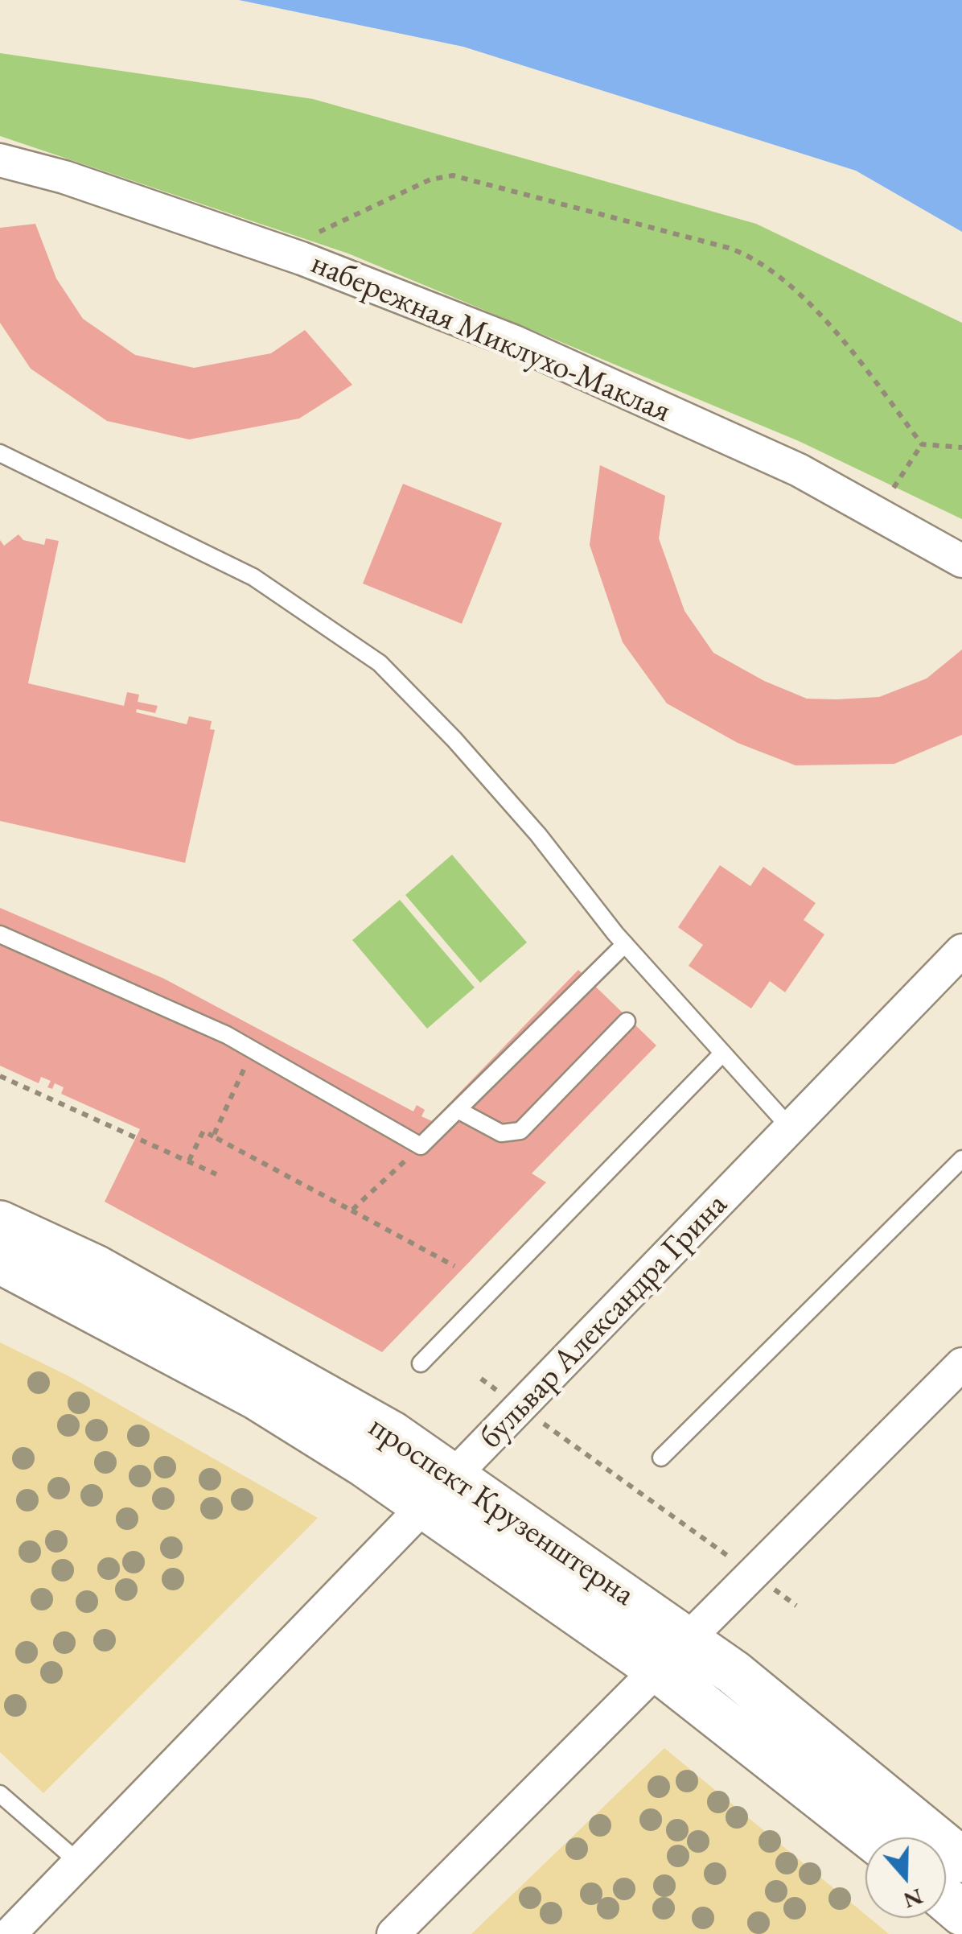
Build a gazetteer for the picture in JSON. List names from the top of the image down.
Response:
{
  "streets": {
    "main road": ["проспект Крузенштерна"],
    "street": ["набережная Миклухо-Маклая", "бульвар Александра Грина"]
  },
  "crossings": [
    ["бульвар Александра Грина", "проспект Крузенштерна"]
  ],
  "north": "bottom"
}
